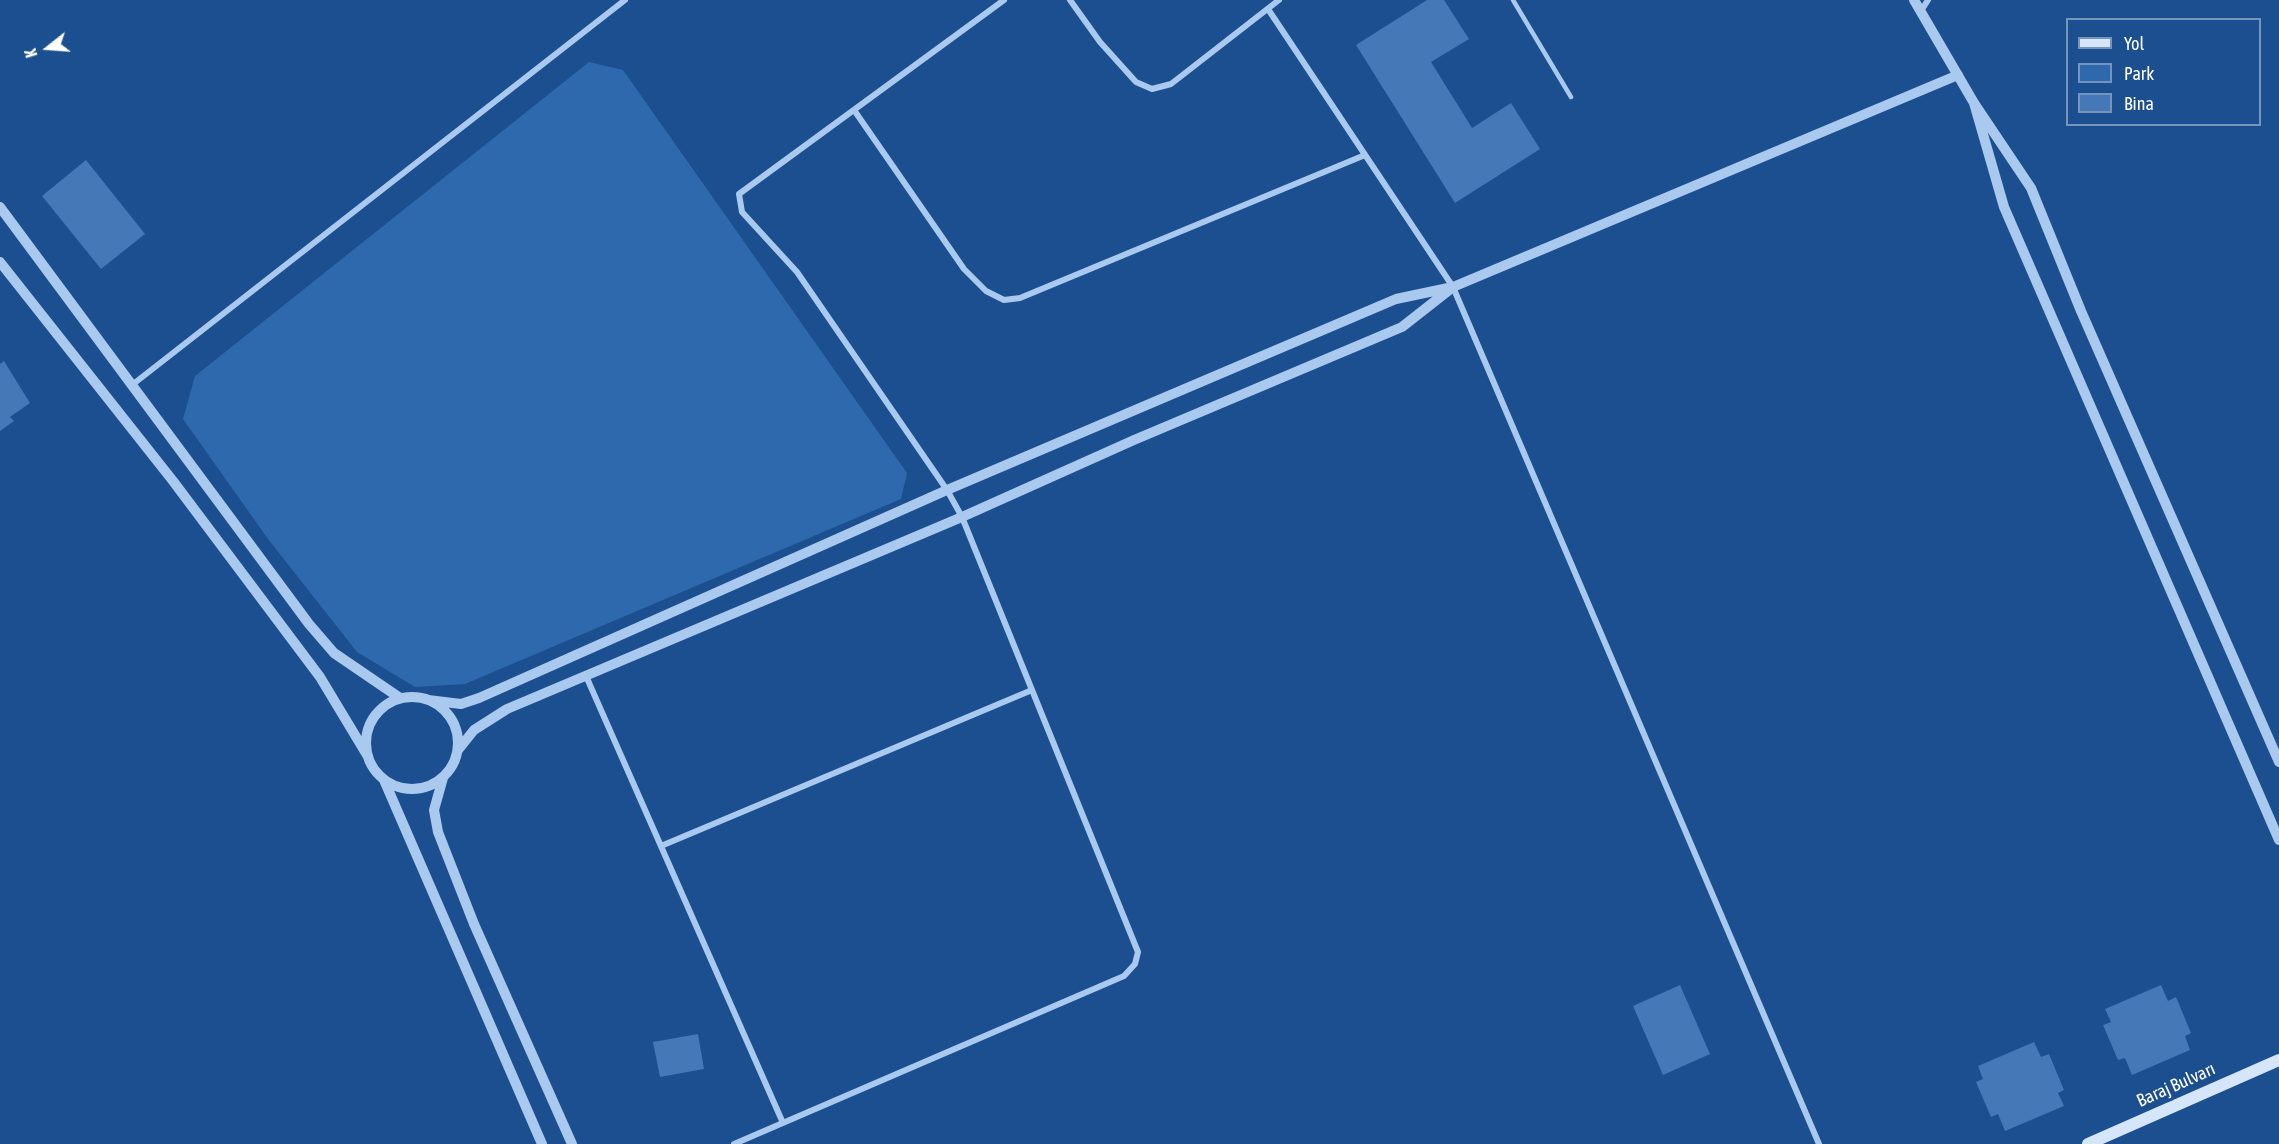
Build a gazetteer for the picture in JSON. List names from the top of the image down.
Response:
{
  "streets": {
    "main road": ["Baraj Bulvarı"]
  },
  "legend": ["Yol", "Park", "Bina"],
  "north": "left"
}
